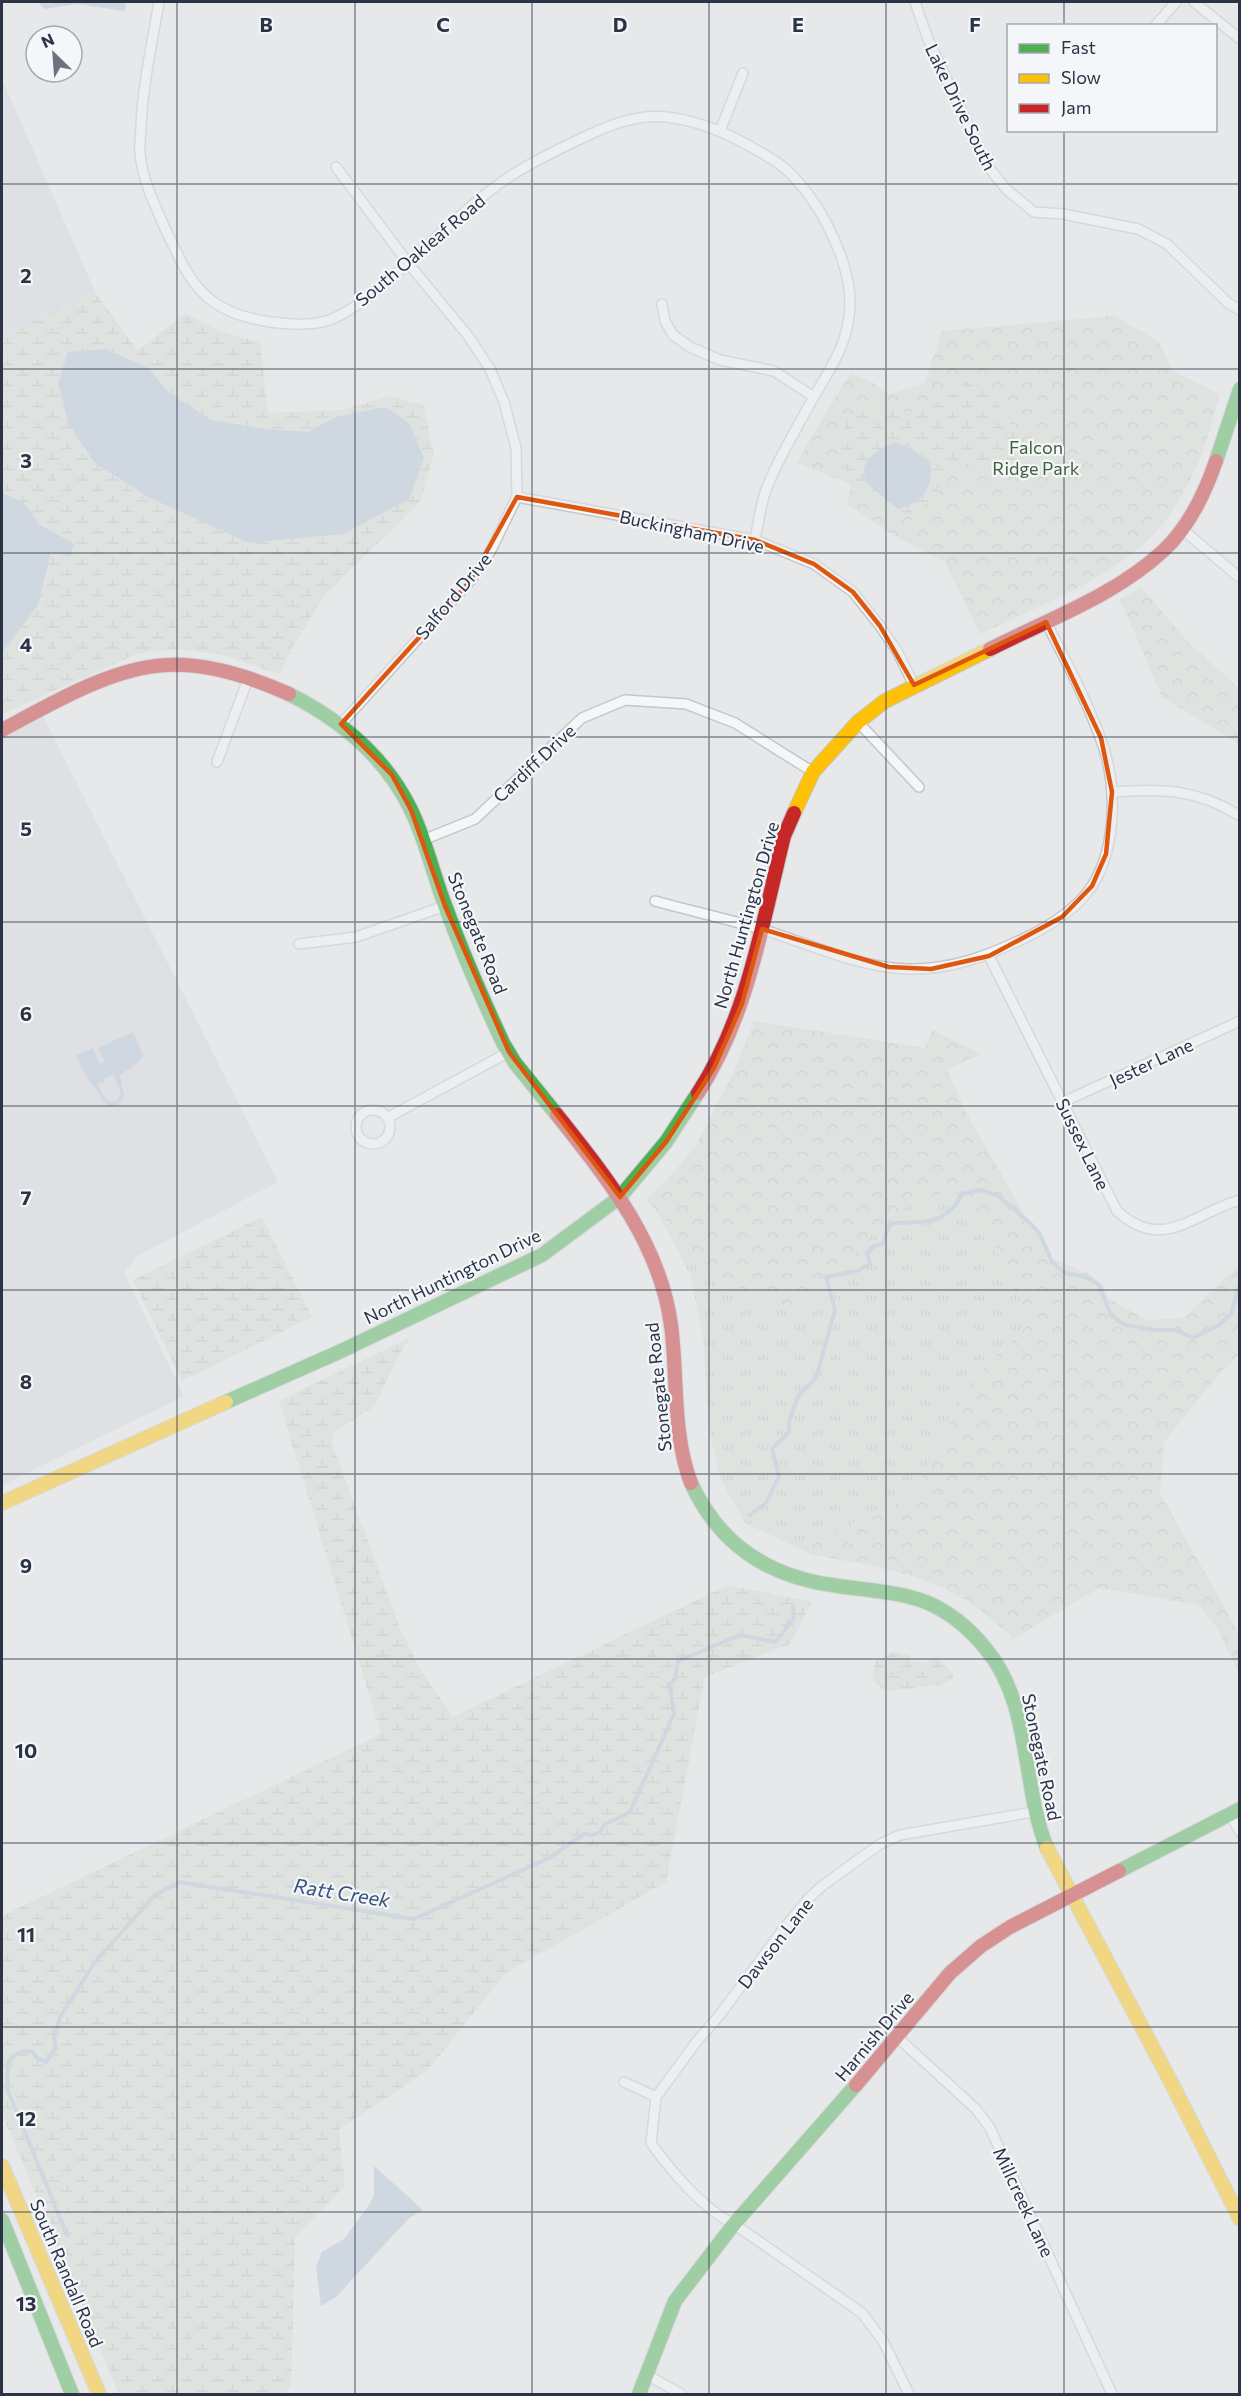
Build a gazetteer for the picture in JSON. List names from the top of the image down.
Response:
{
  "streets": {
    "street": [
      "Lake Drive South",
      "South Oakleaf Road",
      "Buckingham Drive",
      "Salford Drive",
      "Cardiff Drive",
      "North Huntington Drive",
      "Stonegate Road",
      "Jester Lane",
      "Sussex Lane",
      "Dawson Lane",
      "Harnish Drive",
      "Millcreek Lane",
      "South Randall Road"
    ]
  },
  "crossings": [
    ["South Oakleaf Road", "Buckingham Drive"],
    ["South Oakleaf Road", "Salford Drive"],
    ["Buckingham Drive", "Salford Drive"],
    ["Buckingham Drive", "North Huntington Drive"],
    ["Salford Drive", "Stonegate Road"],
    ["Cardiff Drive", "North Huntington Drive"],
    ["Cardiff Drive", "Stonegate Road"],
    ["North Huntington Drive", "Stonegate Road"],
    ["Stonegate Road", "Dawson Lane"],
    ["Stonegate Road", "Harnish Drive"],
    ["Jester Lane", "Sussex Lane"],
    ["Harnish Drive", "Millcreek Lane"]
  ],
  "water": ["Ratt Creek"],
  "parks": ["Falcon Ridge Park"],
  "legend": ["Fast", "Slow", "Jam"],
  "north": "top left",
  "grid": {
    "columns": [
      "B",
      "C",
      "D",
      "E",
      "F"
    ],
    "rows": [
      "2",
      "3",
      "4",
      "5",
      "6",
      "7",
      "8",
      "9",
      "10",
      "11",
      "12",
      "13"
    ]
  }
}
